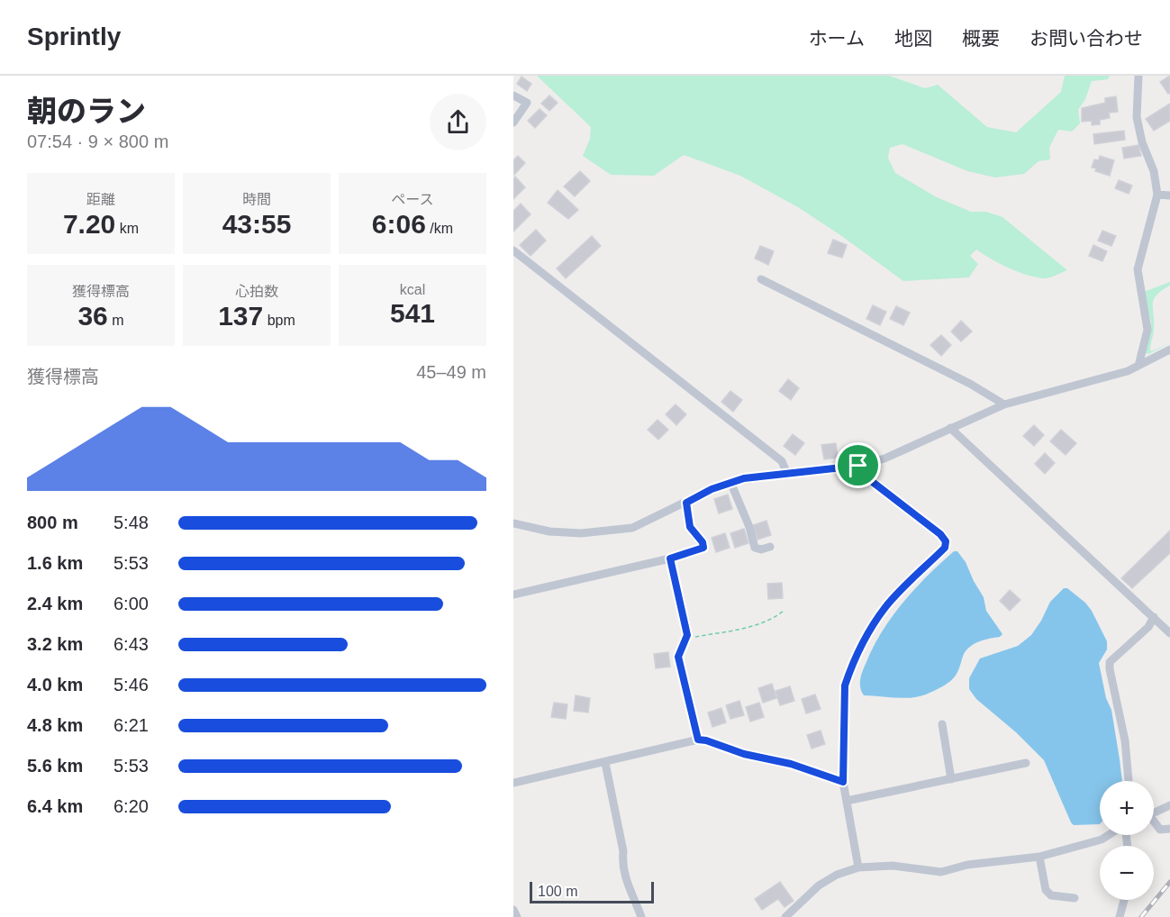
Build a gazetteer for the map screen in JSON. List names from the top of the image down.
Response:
{
  "scale_bar": "100 m",
  "page": {
    "header": "Sprintly",
    "nav": [
      "ホーム",
      "地図",
      "概要",
      "お問い合わせ"
    ],
    "heading": ["朝のラン", "07:54 · 9 × 800 m"],
    "stats": [
      ["距離", "7.20 km"],
      ["時間", "43:55"],
      ["ペース", "6:06 /km"],
      ["獲得標高", "36 m"],
      ["心拍数", "137 bpm"],
      ["kcal", "541"]
    ],
    "chart": ["獲得標高", "45–49 m"],
    "list": [
      {
        "name": "800 m",
        "note": "5:48"
      },
      {
        "name": "1.6 km",
        "note": "5:53"
      },
      {
        "name": "2.4 km",
        "note": "6:00"
      },
      {
        "name": "3.2 km",
        "note": "6:43"
      },
      {
        "name": "4.0 km",
        "note": "5:46"
      },
      {
        "name": "4.8 km",
        "note": "6:21"
      },
      {
        "name": "5.6 km",
        "note": "5:53"
      },
      {
        "name": "6.4 km",
        "note": "6:20"
      }
    ],
    "map_buttons": ["+", "−"],
    "scale": "100 m"
  }
}
